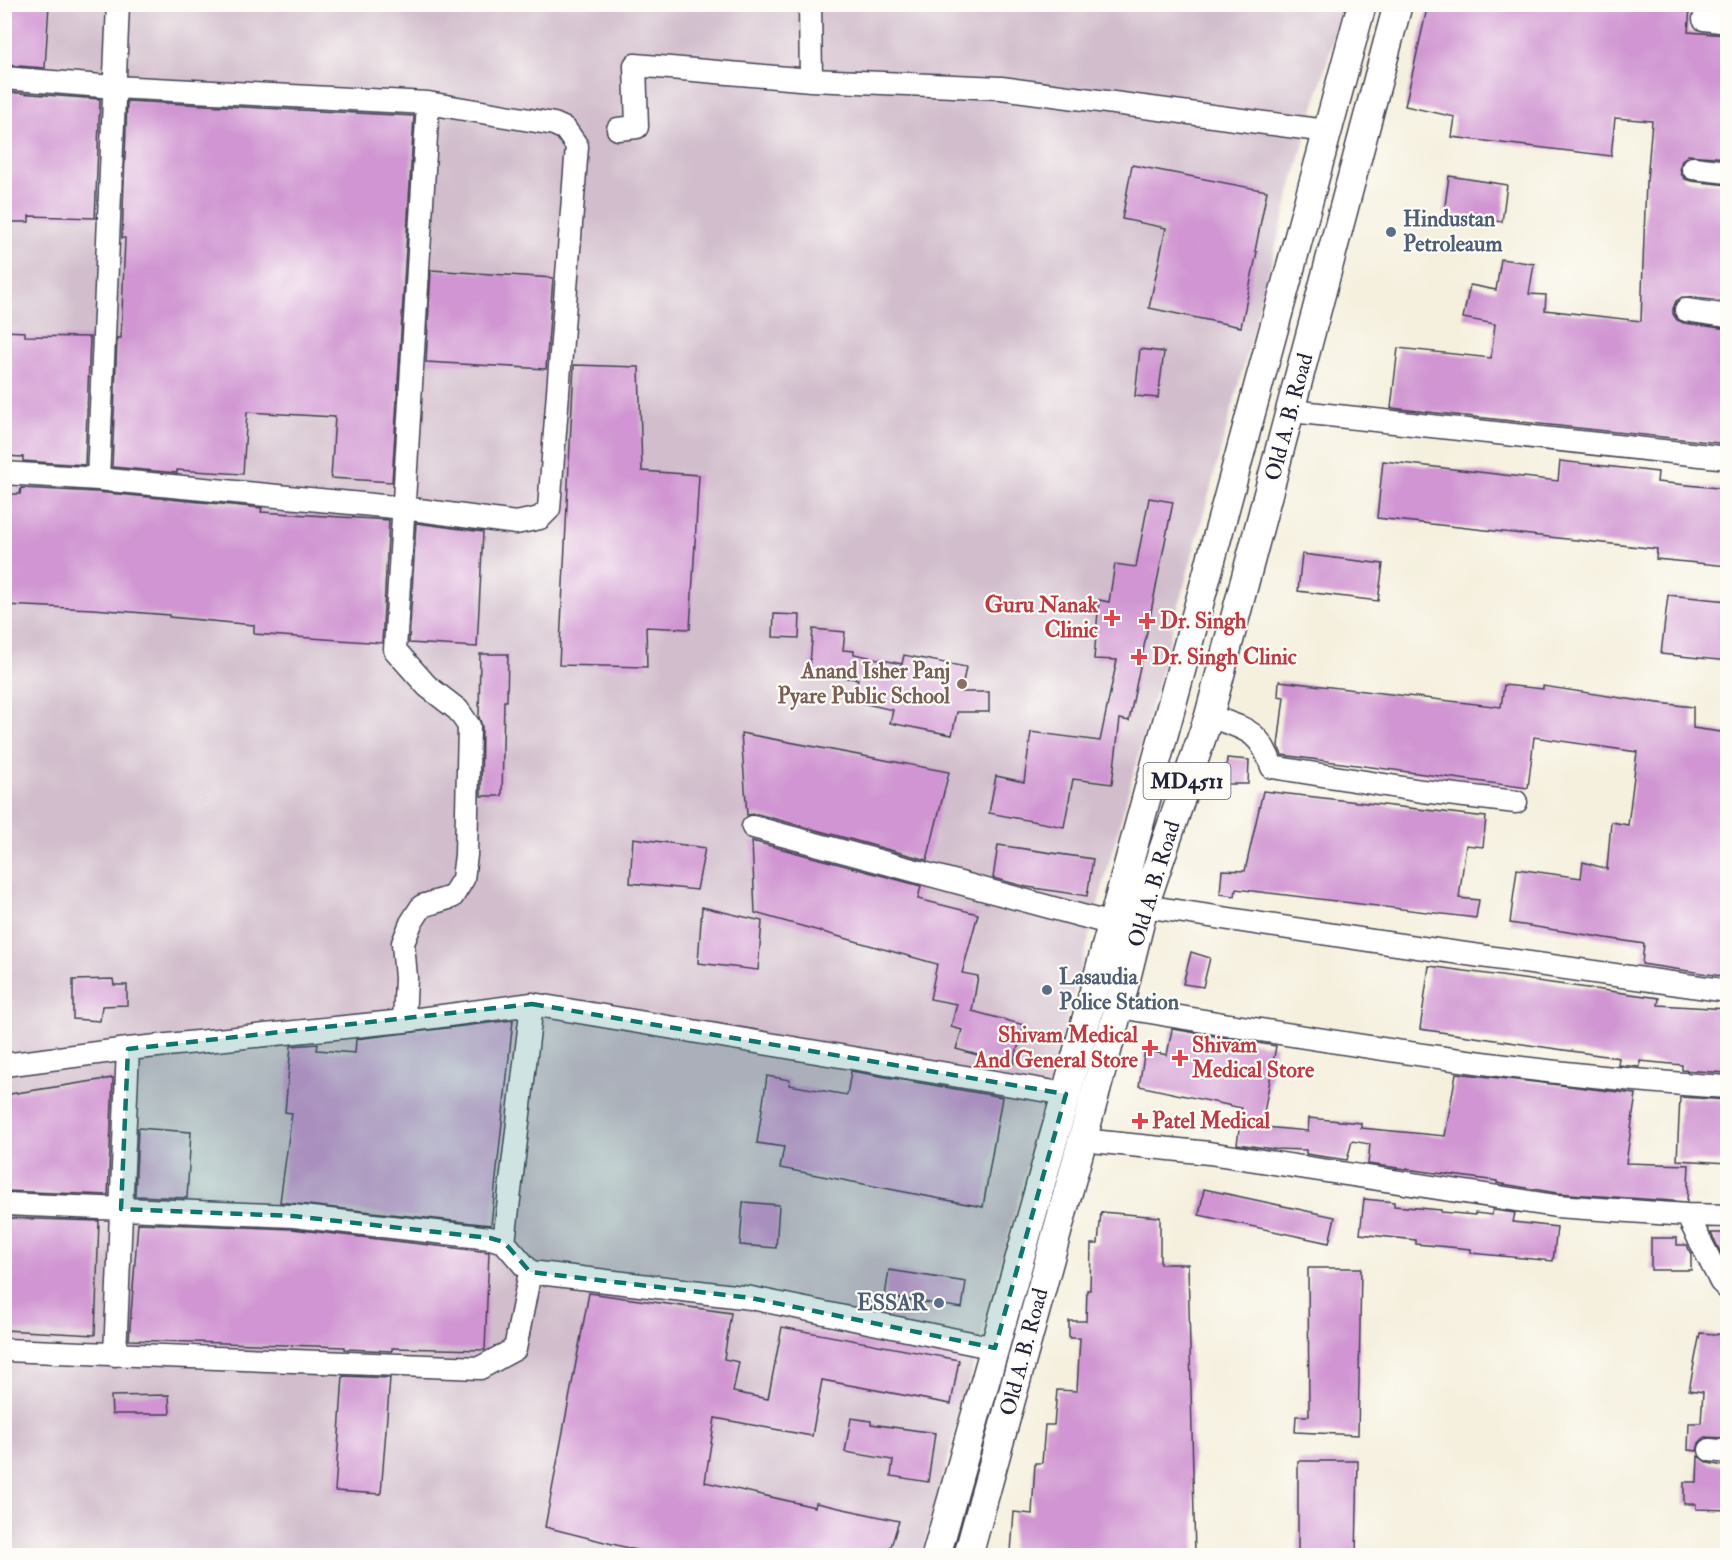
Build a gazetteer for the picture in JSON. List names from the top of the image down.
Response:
{
  "streets": {
    "main road": ["Old A. B. Road", "MD4511"]
  },
  "places": {
    "other": [
      "Hindustan Petroleaum",
      "Anand Isher Panj Pyare Public School",
      "Lasaudia Police Station",
      "ESSAR"
    ],
    "health": [
      "Guru Nanak Clinic",
      "Dr. Singh",
      "Dr. Singh Clinic",
      "Shivam Medical And General Store",
      "Shivam Medical Store",
      "Patel Medical"
    ]
  }
}
